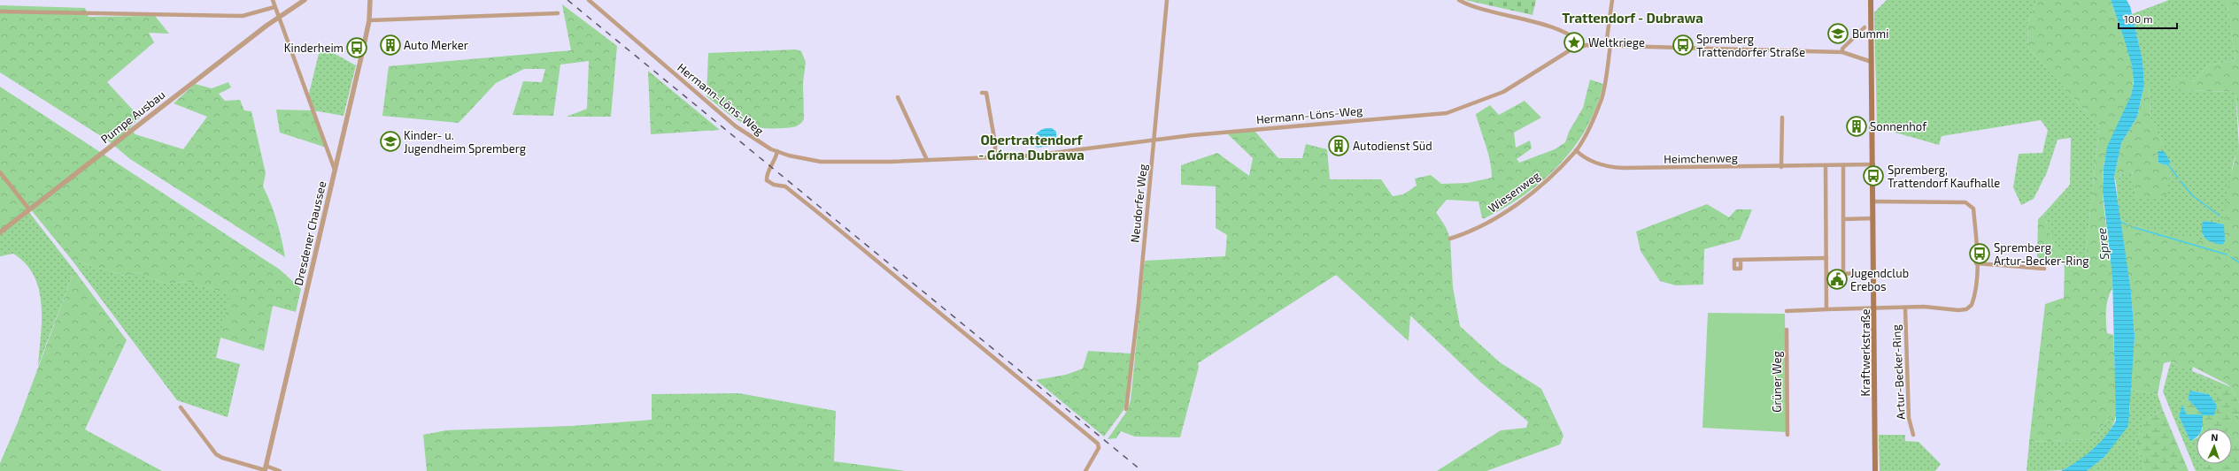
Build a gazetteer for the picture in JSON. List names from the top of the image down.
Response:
{
  "streets": {
    "main road": ["Kraftwerkstraße"],
    "street": [
      "Hermann-Löns-Weg",
      "Pumpe Ausbau",
      "Heimchenweg",
      "Wiesenweg",
      "Neudorfer Weg",
      "Dresdener Chaussee",
      "Artur-Becker-Ring",
      "Grüner Weg"
    ]
  },
  "crossings": [
    ["Hermann-Löns-Weg", "Wiesenweg"],
    ["Hermann-Löns-Weg", "Neudorfer Weg"],
    ["Hermann-Löns-Weg", "Kraftwerkstraße"],
    ["Heimchenweg", "Wiesenweg"],
    ["Heimchenweg", "Kraftwerkstraße"],
    ["Kraftwerkstraße", "Artur-Becker-Ring"]
  ],
  "districts": ["Trattendorf - Dubrawa", "Obertrattendorf - Górna Dubrawa"],
  "water": ["Spree"],
  "places": {
    "school or university": ["Bummi", "Kinder- u. Jugendheim Spremberg"],
    "place": ["Weltkriege"],
    "building": ["Auto Merker", "Sonnenhof", "Autodienst Süd"],
    "bus stop": [
      "Spremberg Trattendorfer Straße",
      "Kinderheim",
      "Spremberg, Trattendorf Kaufhalle",
      "Spremberg Artur-Becker-Ring"
    ],
    "public building": ["Jugendclub Erebos"]
  },
  "scale_bar": "100 m",
  "north": "top"
}
